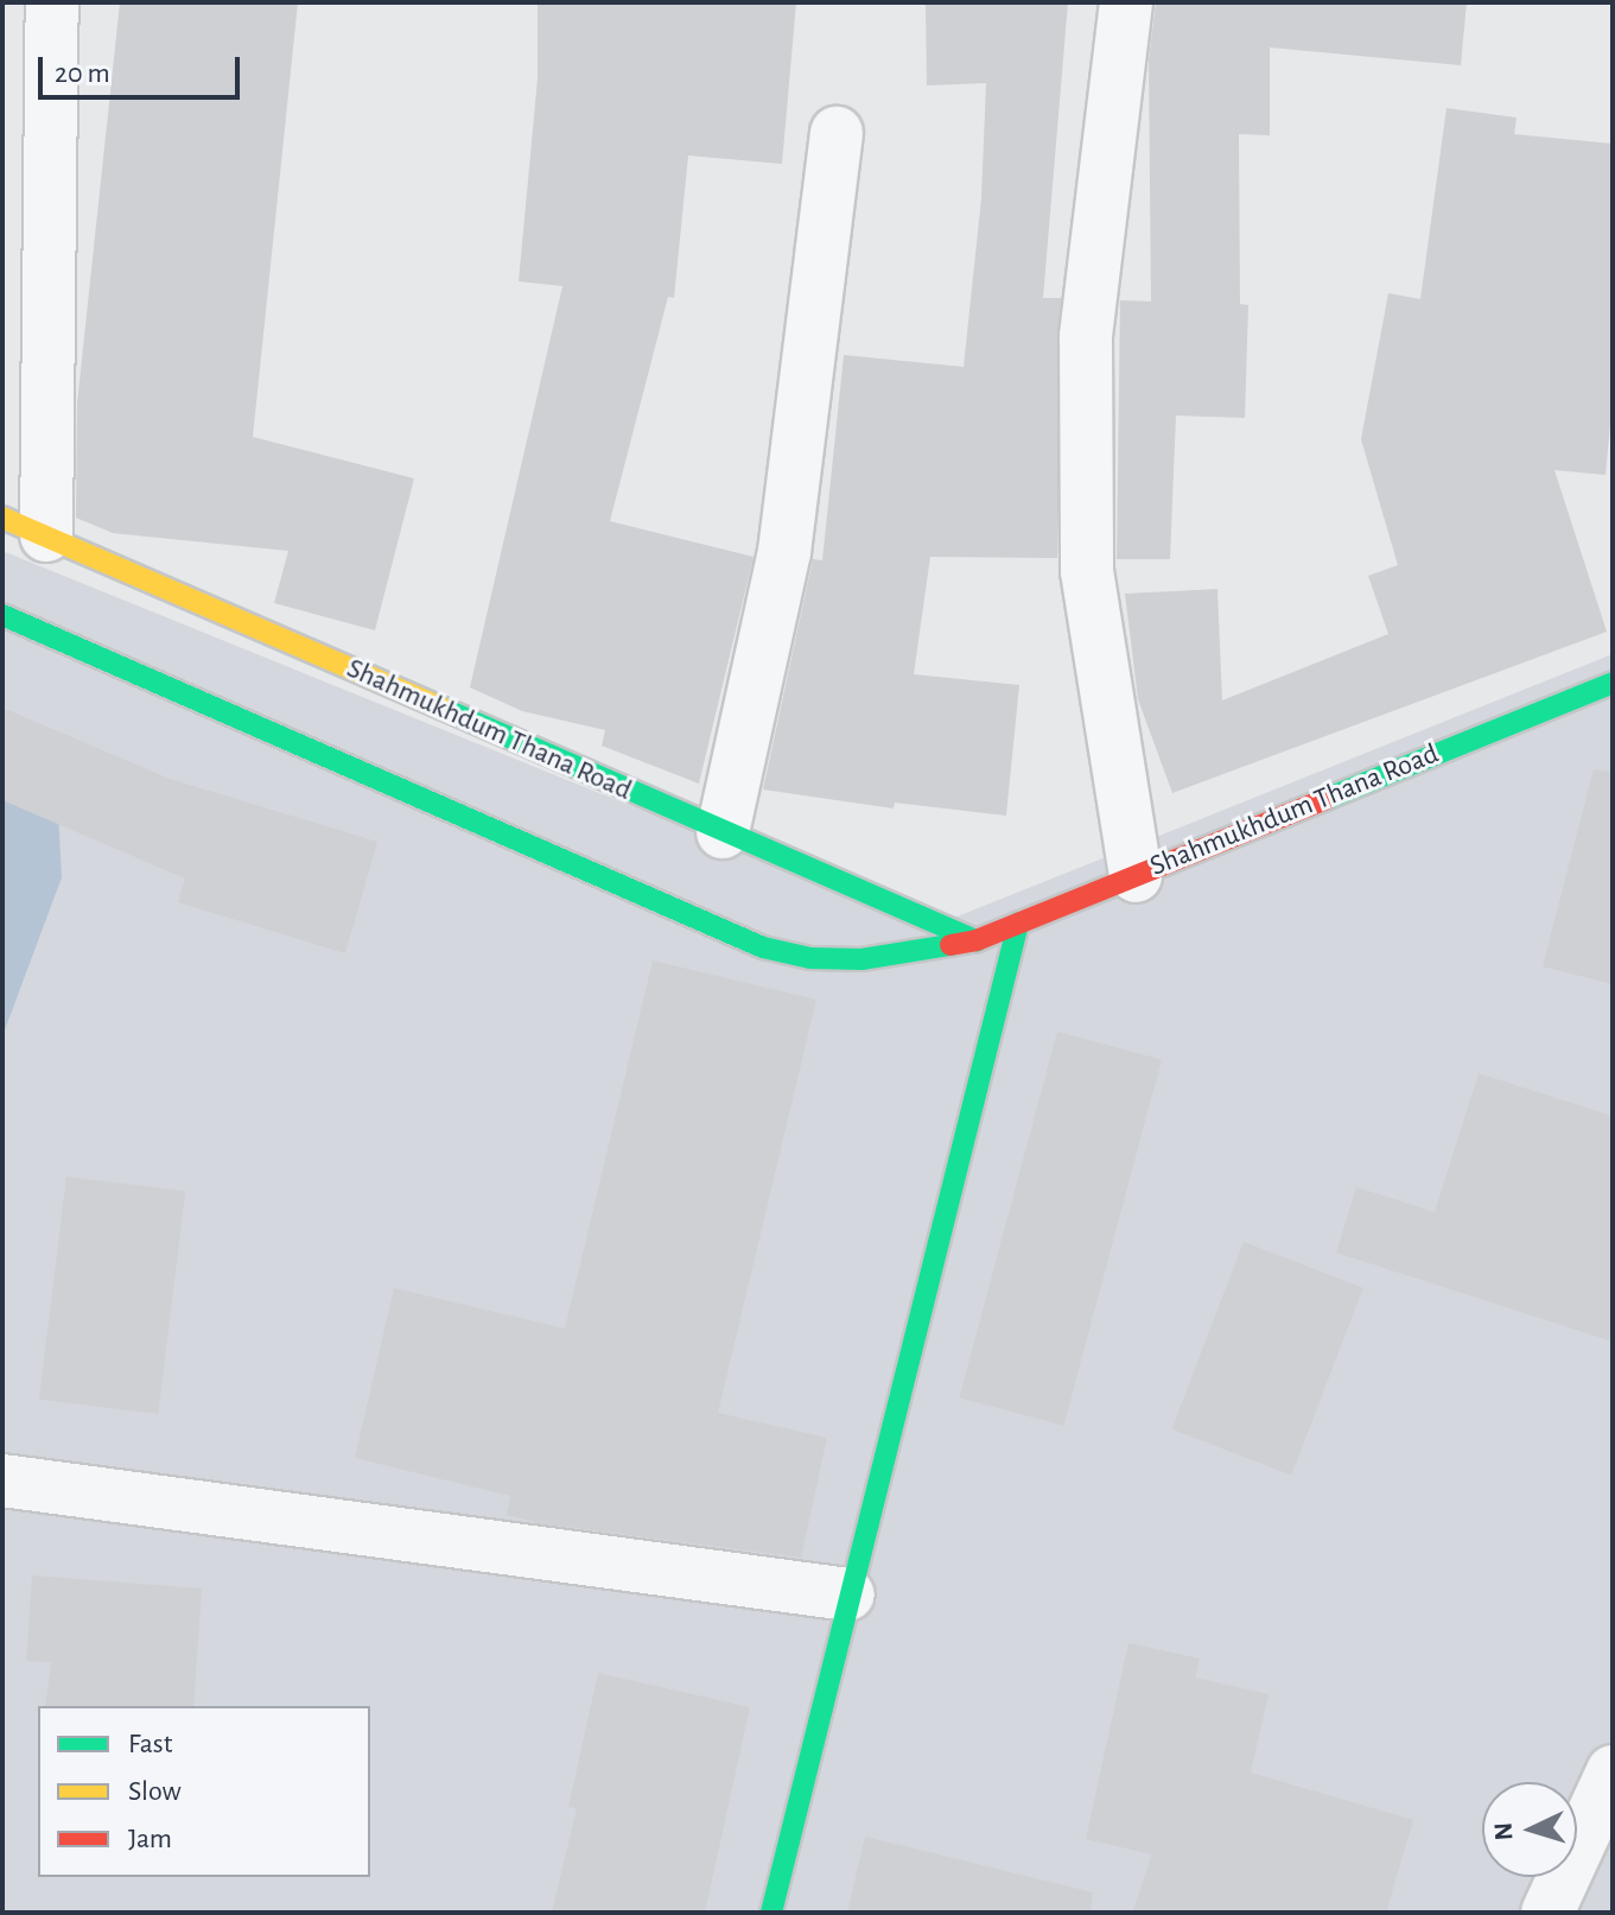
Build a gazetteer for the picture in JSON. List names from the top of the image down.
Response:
{
  "streets": {
    "main road": ["Shahmukhdum Thana Road"]
  },
  "legend": ["Fast", "Slow", "Jam"],
  "scale_bar": "20 m",
  "north": "left"
}
